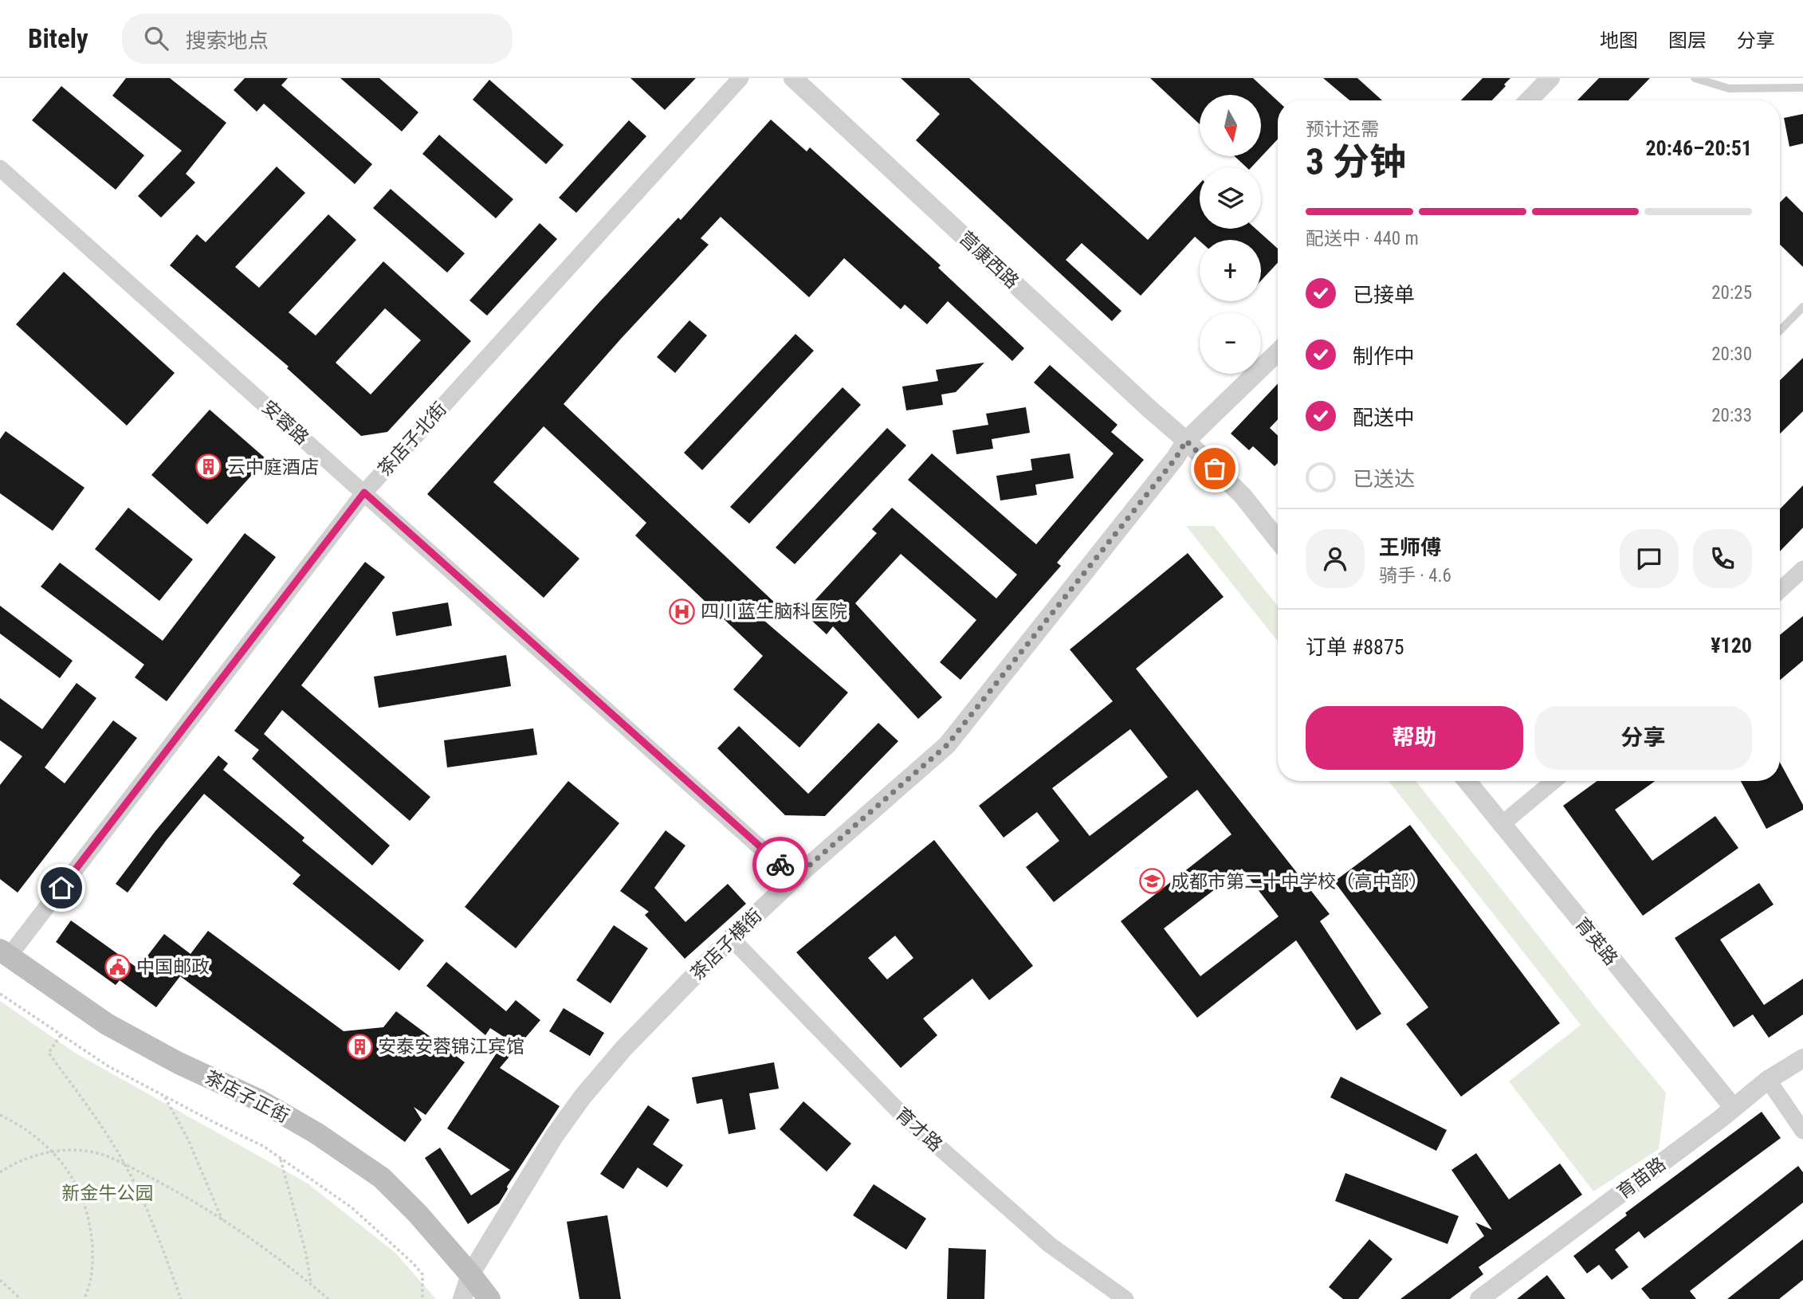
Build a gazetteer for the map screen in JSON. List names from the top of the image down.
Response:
{
  "streets": {
    "main road": ["茶店子正街"],
    "street": [
      "营康西路",
      "安蓉路",
      "茶店子北街",
      "育英路",
      "茶店子横街",
      "育才路",
      "育苗路"
    ]
  },
  "crossings": [
    ["营康西路", "茶店子横街"],
    ["安蓉路", "茶店子北街"],
    ["安蓉路", "茶店子横街"],
    ["茶店子北街", "茶店子正街"],
    ["育英路", "育苗路"],
    ["茶店子横街", "茶店子正街"],
    ["茶店子横街", "育才路"]
  ],
  "parks": ["新金牛公园"],
  "places": {
    "building": ["云中庭酒店", "安泰安蓉锦江宾馆"],
    "hospital": ["四川蓝生脑科医院"],
    "school or university": ["成都市第二十中学校（高中部）"],
    "public building": ["中国邮政"]
  },
  "north": "bottom",
  "page": {
    "header": "Bitely",
    "search": "搜索地点",
    "nav": ["地图", "图层", "分享"],
    "map_buttons": ["+", "−"],
    "heading": ["3 分钟", "预计还需", "20:46–20:51"],
    "panel": [
      "王师傅",
      "骑手 · 4.6",
      "订单 #8875",
      "¥120"
    ],
    "bar": "配送中 · 440 m",
    "list": [
      ["已接单", "20:25"],
      ["制作中", "20:30"],
      ["配送中", "20:33"],
      "已送达"
    ],
    "buttons": ["帮助", "分享"]
  }
}
